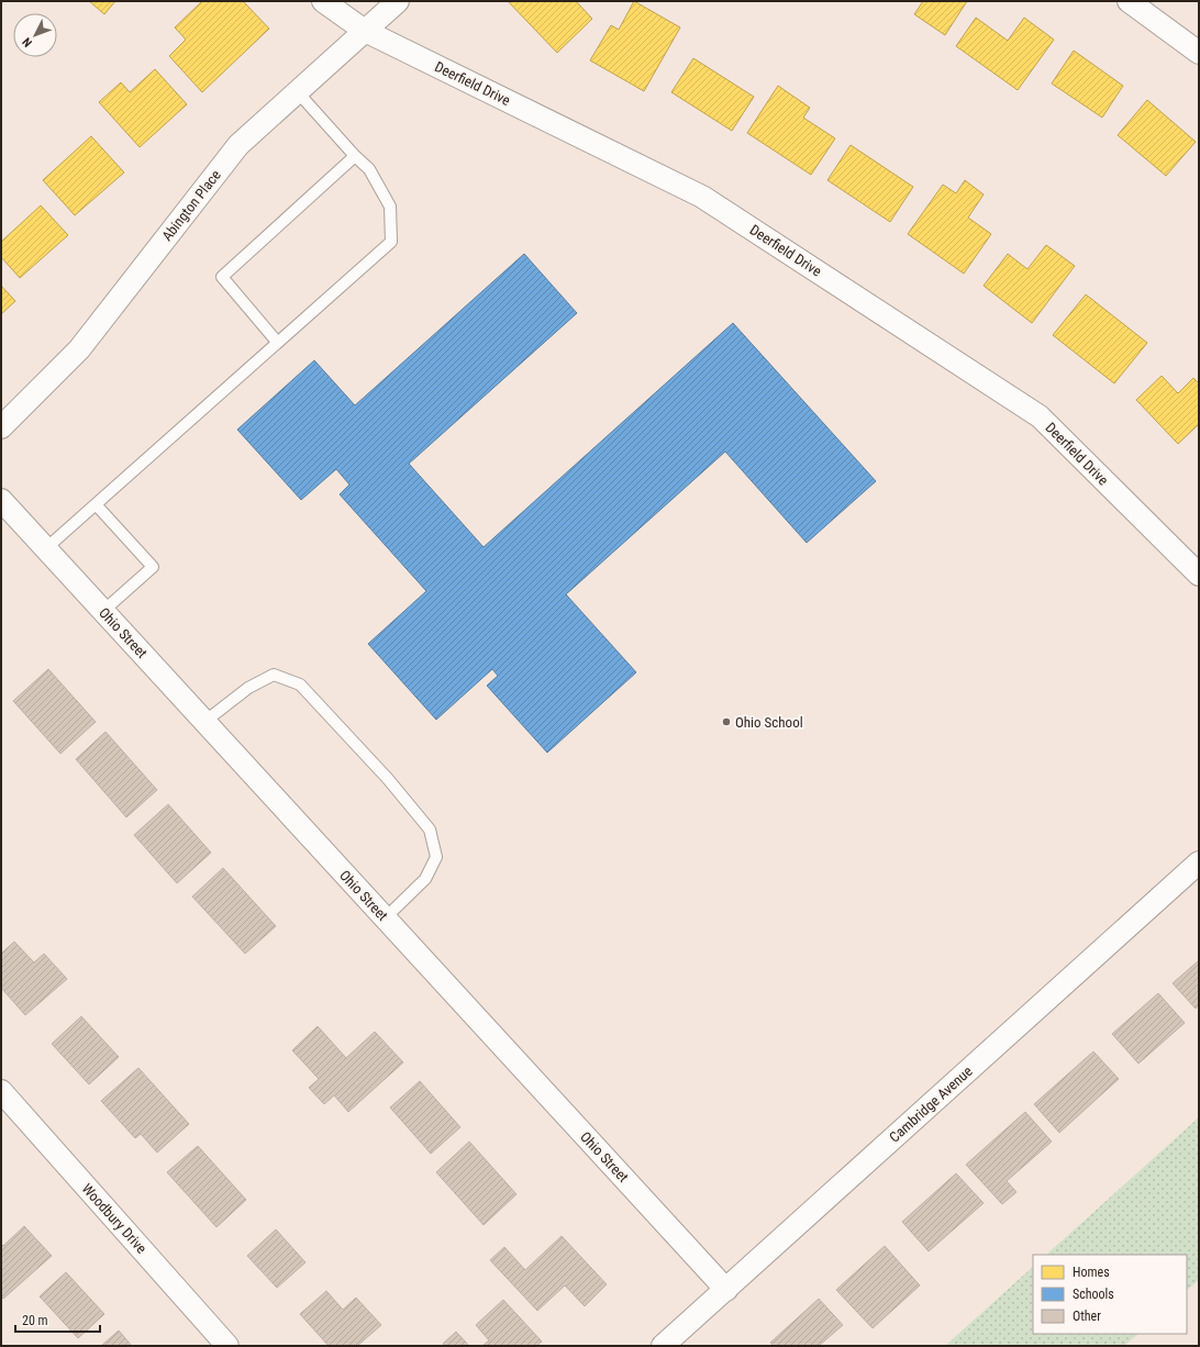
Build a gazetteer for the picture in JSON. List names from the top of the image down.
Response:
{
  "streets": {
    "street": [
      "Deerfield Drive",
      "Abington Place",
      "Ohio Street",
      "Cambridge Avenue",
      "Woodbury Drive"
    ]
  },
  "crossings": [
    ["Deerfield Drive", "Abington Place"],
    ["Ohio Street", "Cambridge Avenue"]
  ],
  "places": ["Ohio School"],
  "legend": ["Homes", "Schools", "Other"],
  "scale_bar": "20 m",
  "north": "bottom left"
}
